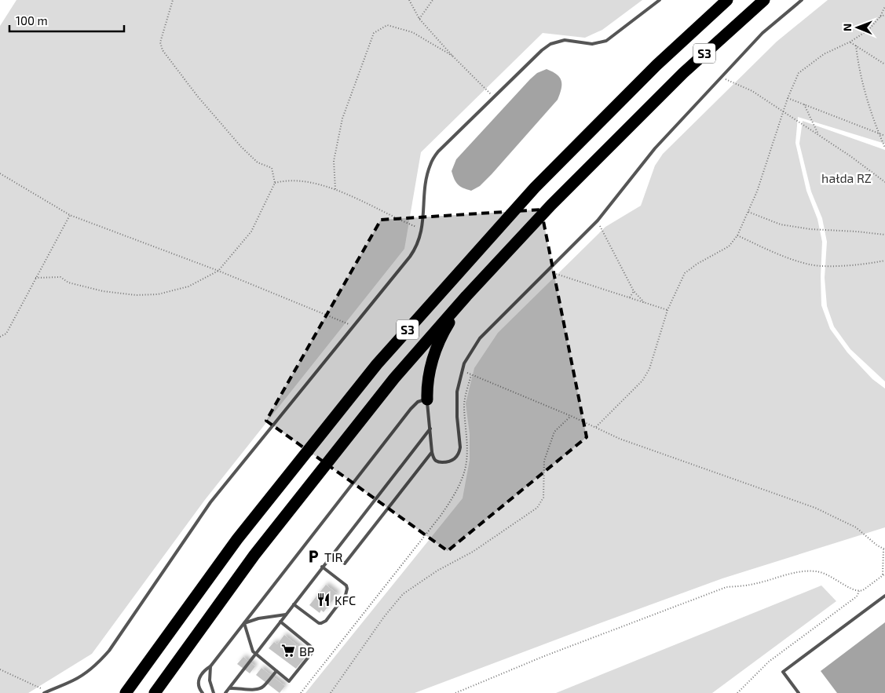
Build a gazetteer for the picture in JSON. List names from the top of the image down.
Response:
{
  "streets": {
    "highway": ["S3"]
  },
  "parks": ["hałda RZ"],
  "places": {
    "parking": ["TIR"],
    "restaurant": ["KFC"],
    "supermarket": ["BP"]
  },
  "scale_bar": "100 m",
  "north": "left"
}
